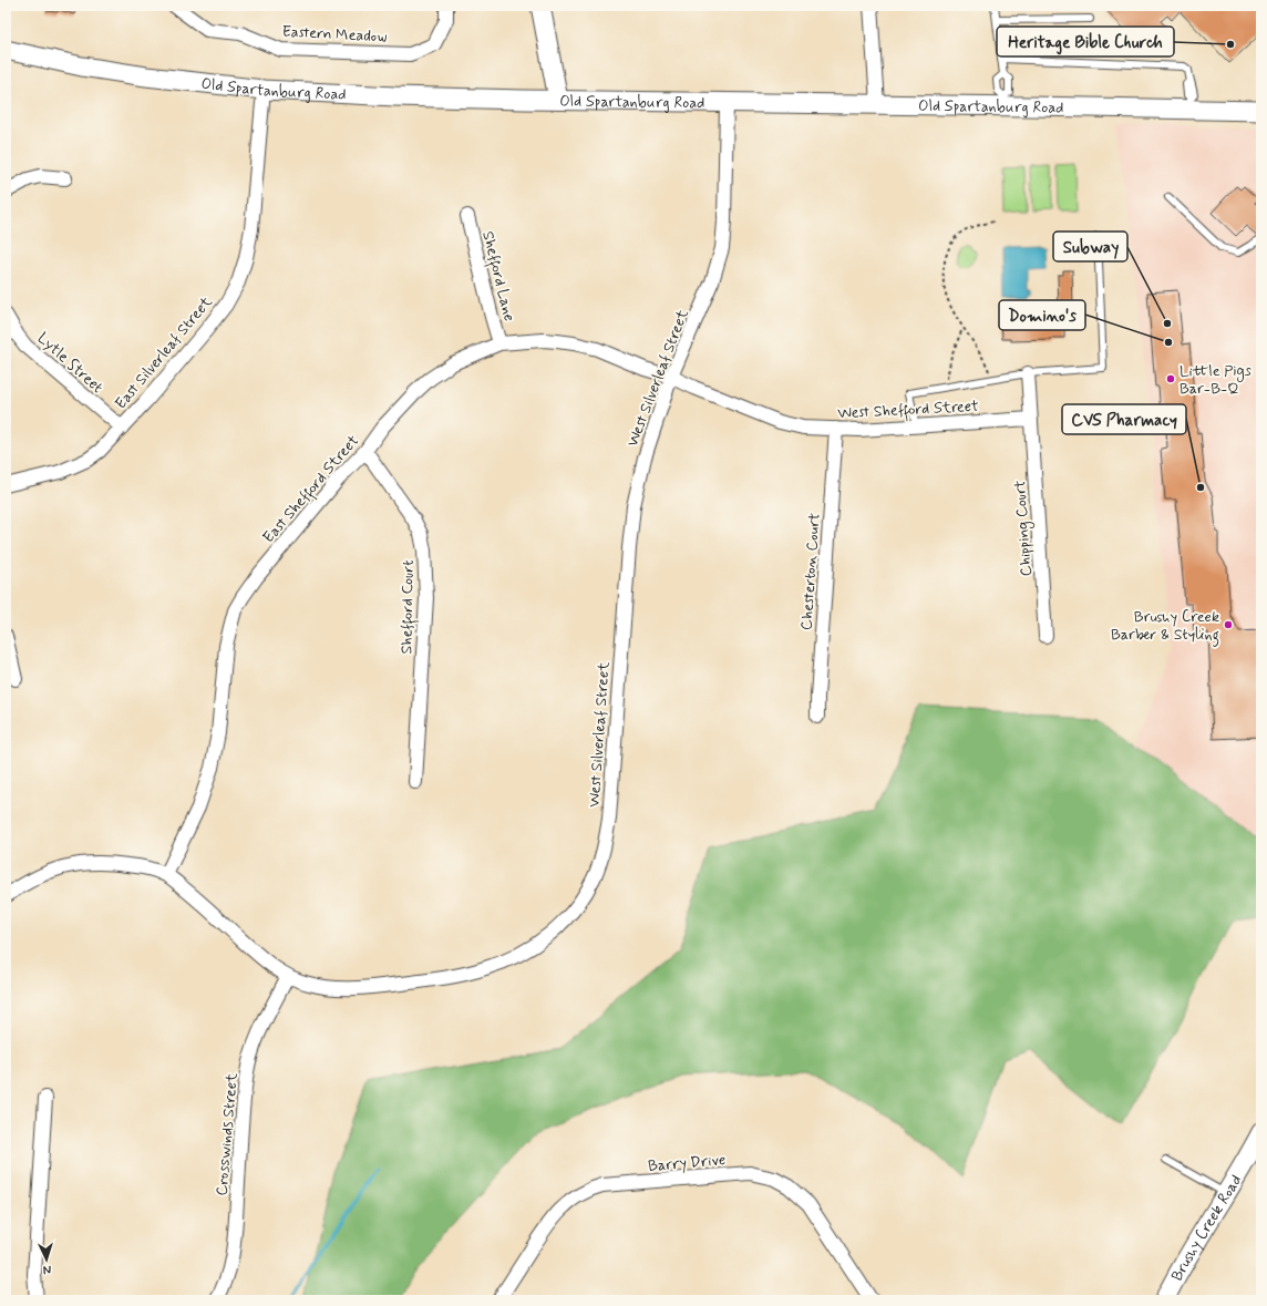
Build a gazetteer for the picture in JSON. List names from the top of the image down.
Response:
{
  "streets": {
    "street": [
      "Eastern Meadow",
      "Old Spartanburg Road",
      "Shefford Lane",
      "East Silverleaf Street",
      "Lytle Street",
      "West Silverleaf Street",
      "West Shefford Street",
      "East Shefford Street",
      "Chipping Court",
      "Chesterton Court",
      "Shefford Court",
      "Crosswinds Street",
      "Barry Drive",
      "Brushy Creek Road"
    ]
  },
  "crossings": [
    ["Old Spartanburg Road", "East Silverleaf Street"],
    ["Old Spartanburg Road", "West Silverleaf Street"],
    ["Shefford Lane", "East Shefford Street"],
    ["East Silverleaf Street", "Lytle Street"],
    ["West Silverleaf Street", "West Shefford Street"],
    ["West Silverleaf Street", "East Shefford Street"],
    ["West Silverleaf Street", "Crosswinds Street"],
    ["West Shefford Street", "East Shefford Street"],
    ["West Shefford Street", "Chipping Court"],
    ["West Shefford Street", "Chesterton Court"],
    ["East Shefford Street", "Shefford Court"]
  ],
  "places": [
    "Heritage Bible Church",
    "Subway",
    "Domino's",
    "Little Pigs Bar-B-Q",
    "CVS Pharmacy",
    "Brushy Creek Barber & Styling"
  ],
  "north": "bottom"
}
